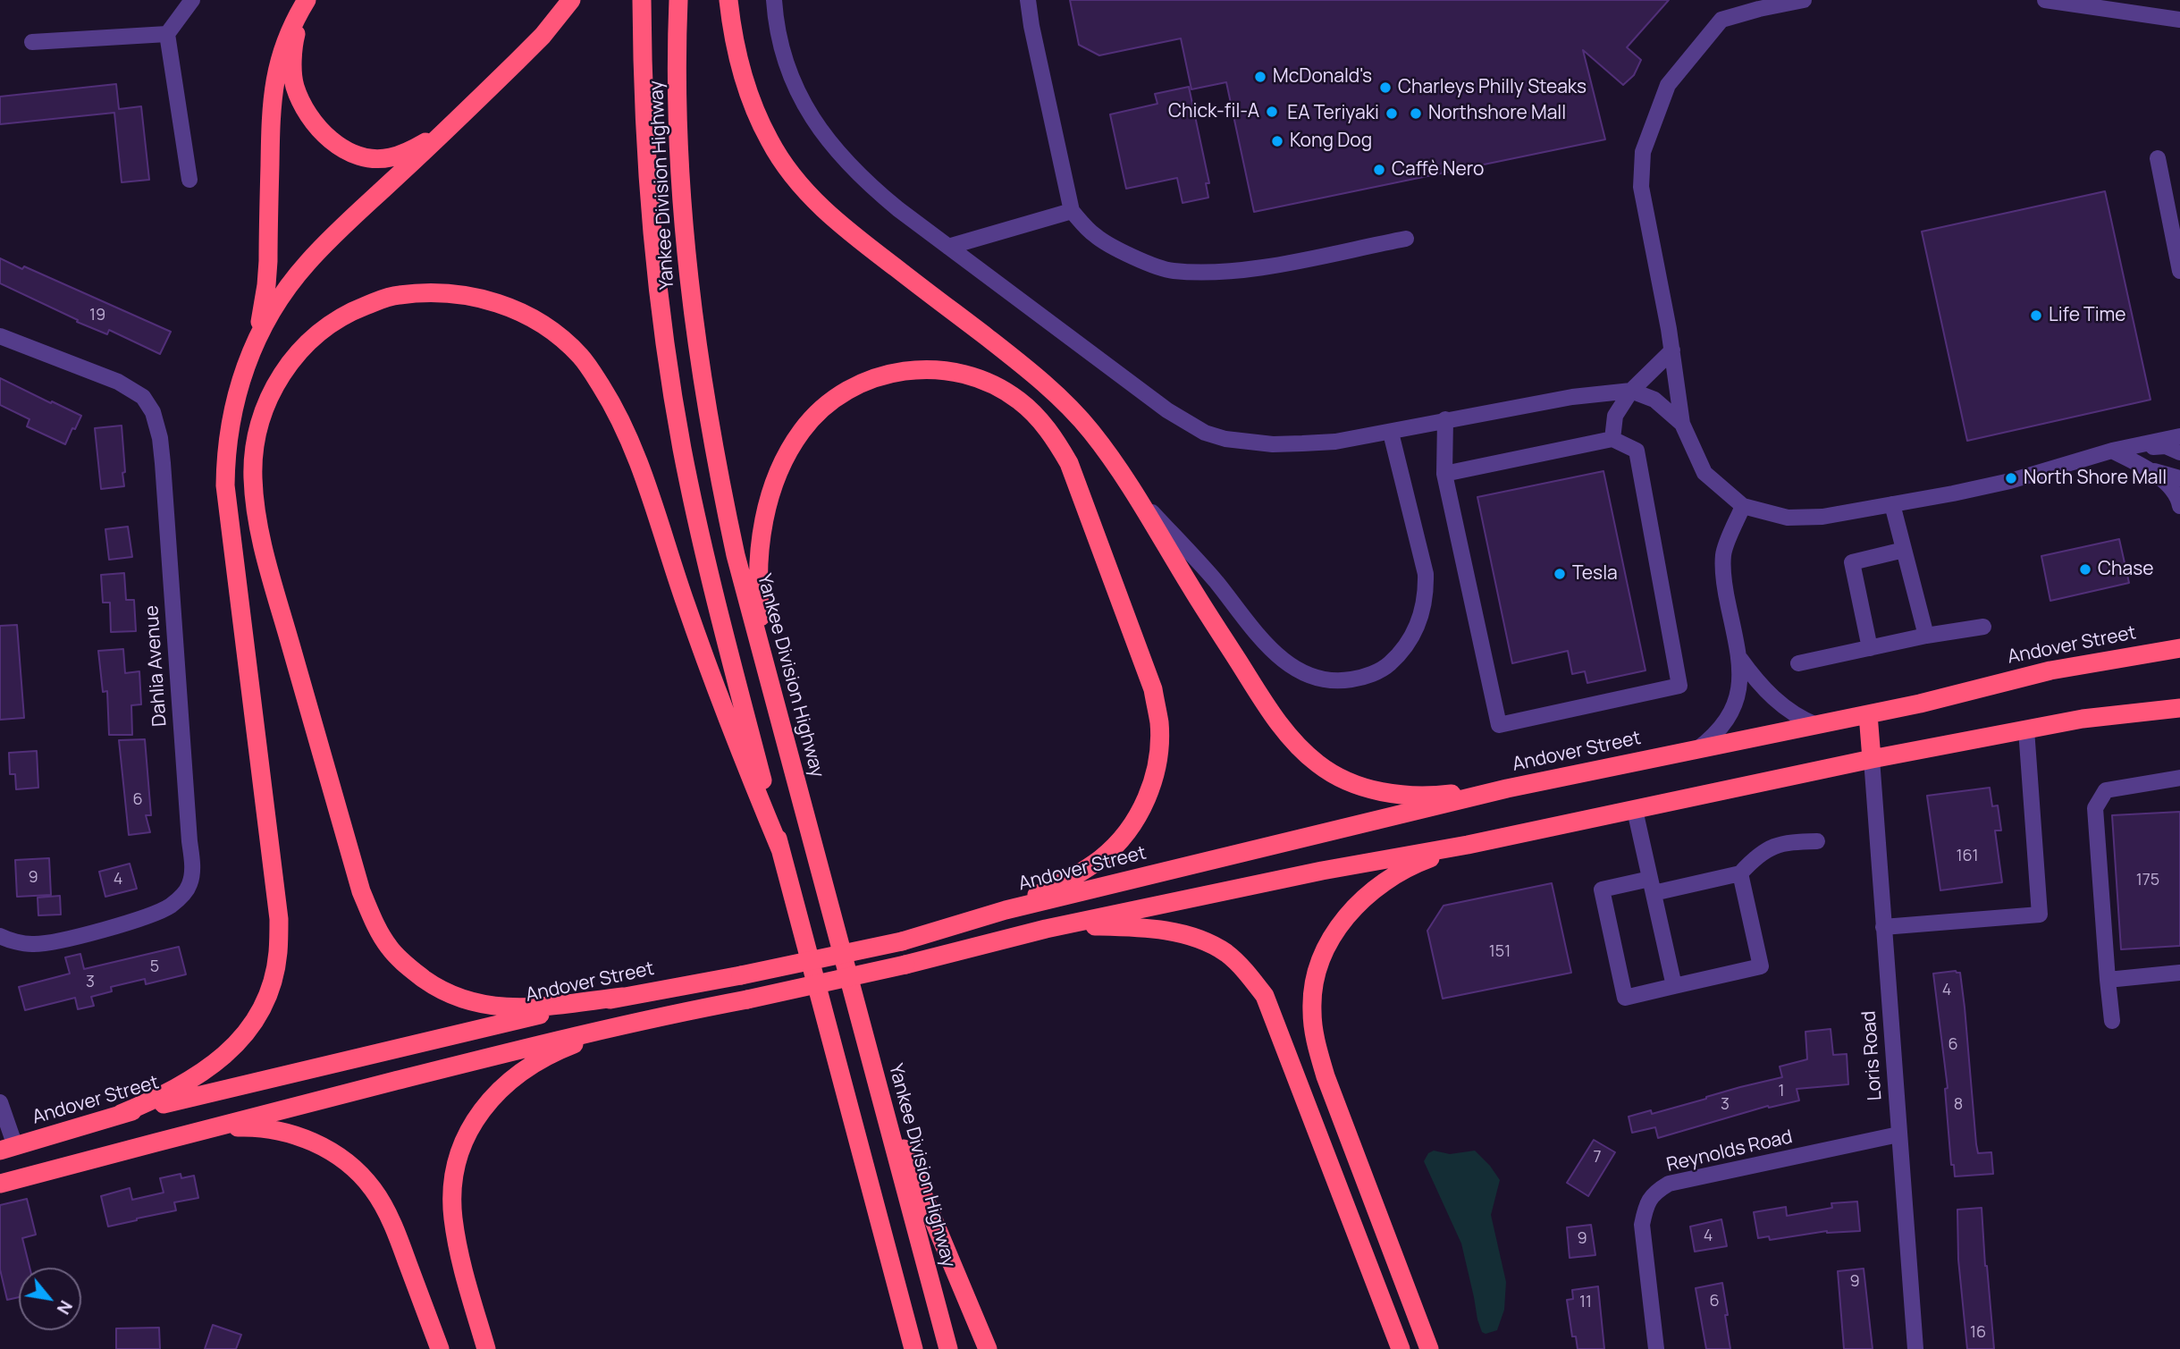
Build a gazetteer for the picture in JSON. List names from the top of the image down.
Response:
{
  "streets": {
    "highway": ["Yankee Division Highway", "Andover Street"],
    "street": ["Dahlia Avenue", "Loris Road", "Reynolds Road"]
  },
  "crossings": [
    ["Loris Road", "Reynolds Road"]
  ],
  "places": [
    "McDonald's",
    "Charleys Philly Steaks",
    "Chick-fil-A",
    "EA Teriyaki",
    "Northshore Mall",
    "Kong Dog",
    "Caffè Nero",
    "Life Time",
    "North Shore Mall",
    "Chase",
    "Tesla"
  ],
  "house_numbers": [
    "19",
    "6",
    "161",
    "9",
    "4",
    "175",
    "151",
    "5",
    "3",
    "4",
    "6",
    "1",
    "3",
    "8",
    "7",
    "4",
    "9",
    "9",
    "6",
    "11",
    "16"
  ],
  "north": "bottom right"
}
